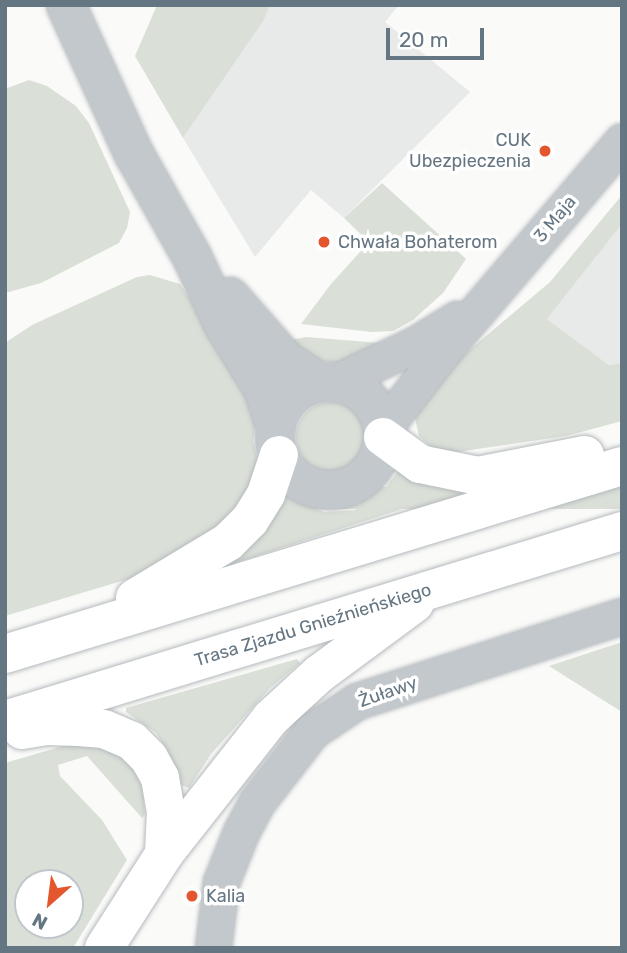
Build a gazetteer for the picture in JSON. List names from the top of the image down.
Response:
{
  "streets": {
    "main road": ["Trasa Zjazdu Gnieźnieńskiego"],
    "street": ["3 Maja", "Żuławy"]
  },
  "places": ["CUK Ubezpieczenia", "Chwała Bohaterom", "Kalia"],
  "scale_bar": "20 m",
  "north": "bottom left"
}
